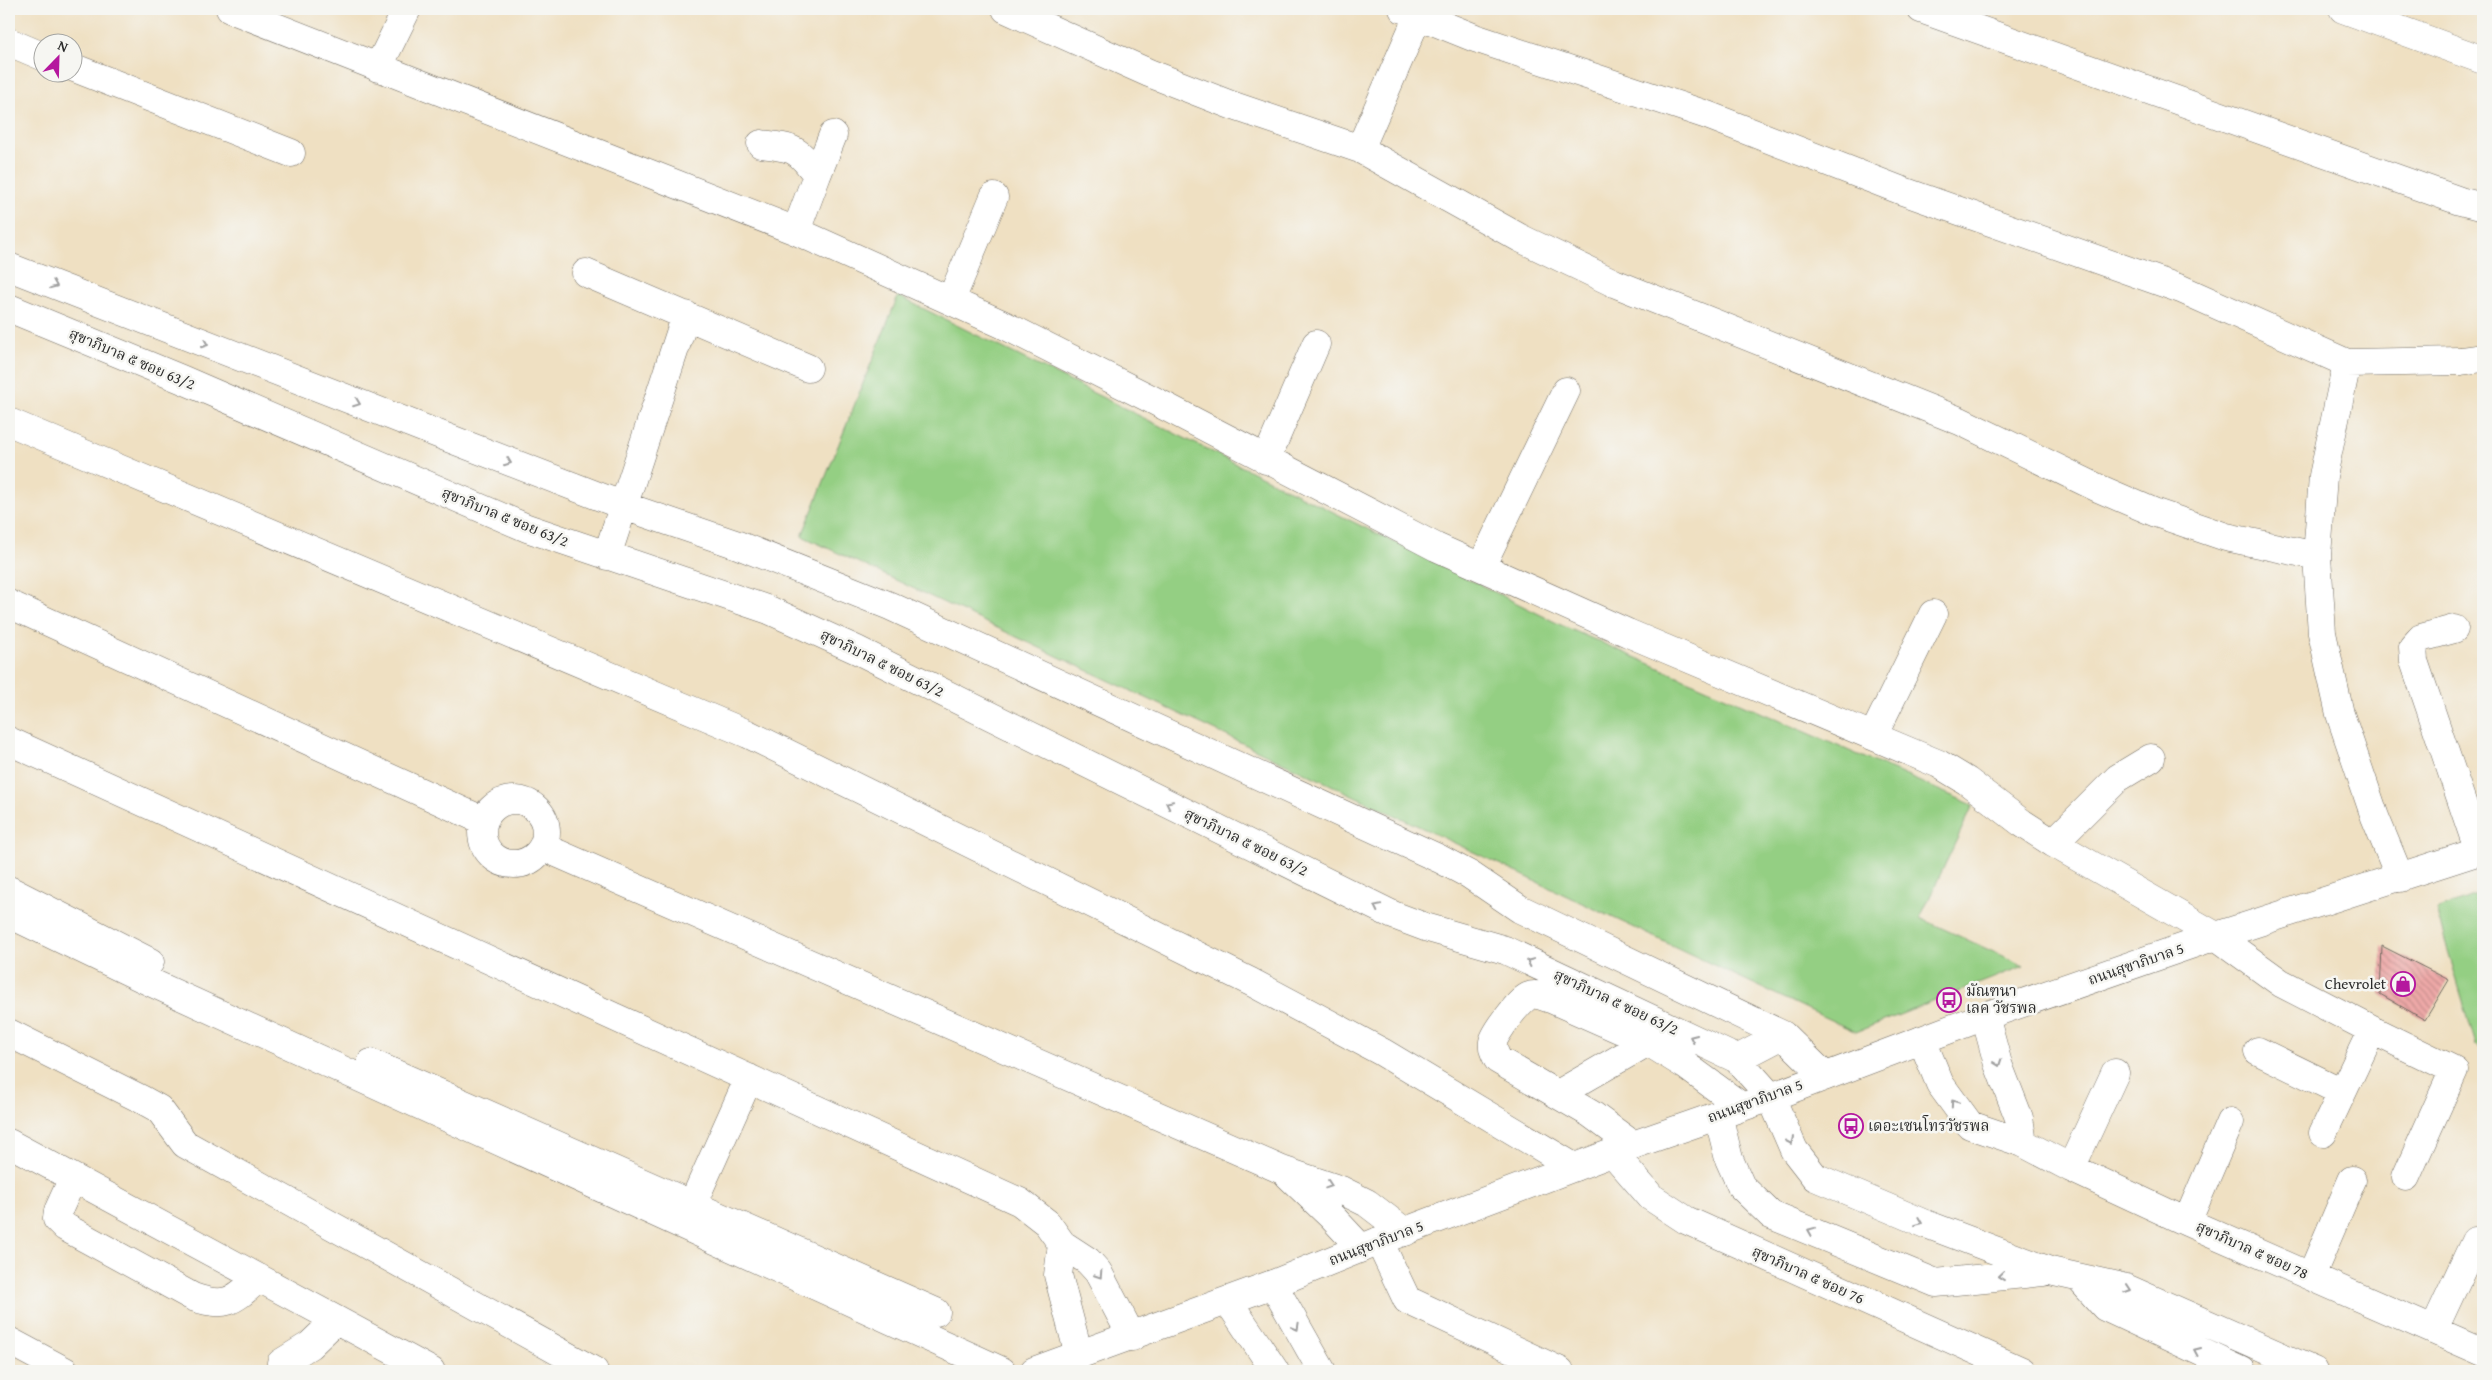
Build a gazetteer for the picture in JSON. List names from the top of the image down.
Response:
{
  "streets": {
    "street": [
      "สุขาภิบาล ๕ ซอย 63/2",
      "ถนนสุขาภิบาล 5",
      "สุขาภิบาล ๕ ซอย 78",
      "สุขาภิบาล ๕ ซอย 76"
    ]
  },
  "crossings": [
    ["ถนนสุขาภิบาล 5", "สุขาภิบาล ๕ ซอย 78"],
    ["ถนนสุขาภิบาล 5", "สุขาภิบาล ๕ ซอย 76"]
  ],
  "places": {
    "shop": ["Chevrolet"],
    "bus stop": ["มัณฑนา เลค วัชรพล", "เดอะเซนโทรวัชรพล"]
  },
  "north": "top right"
}
